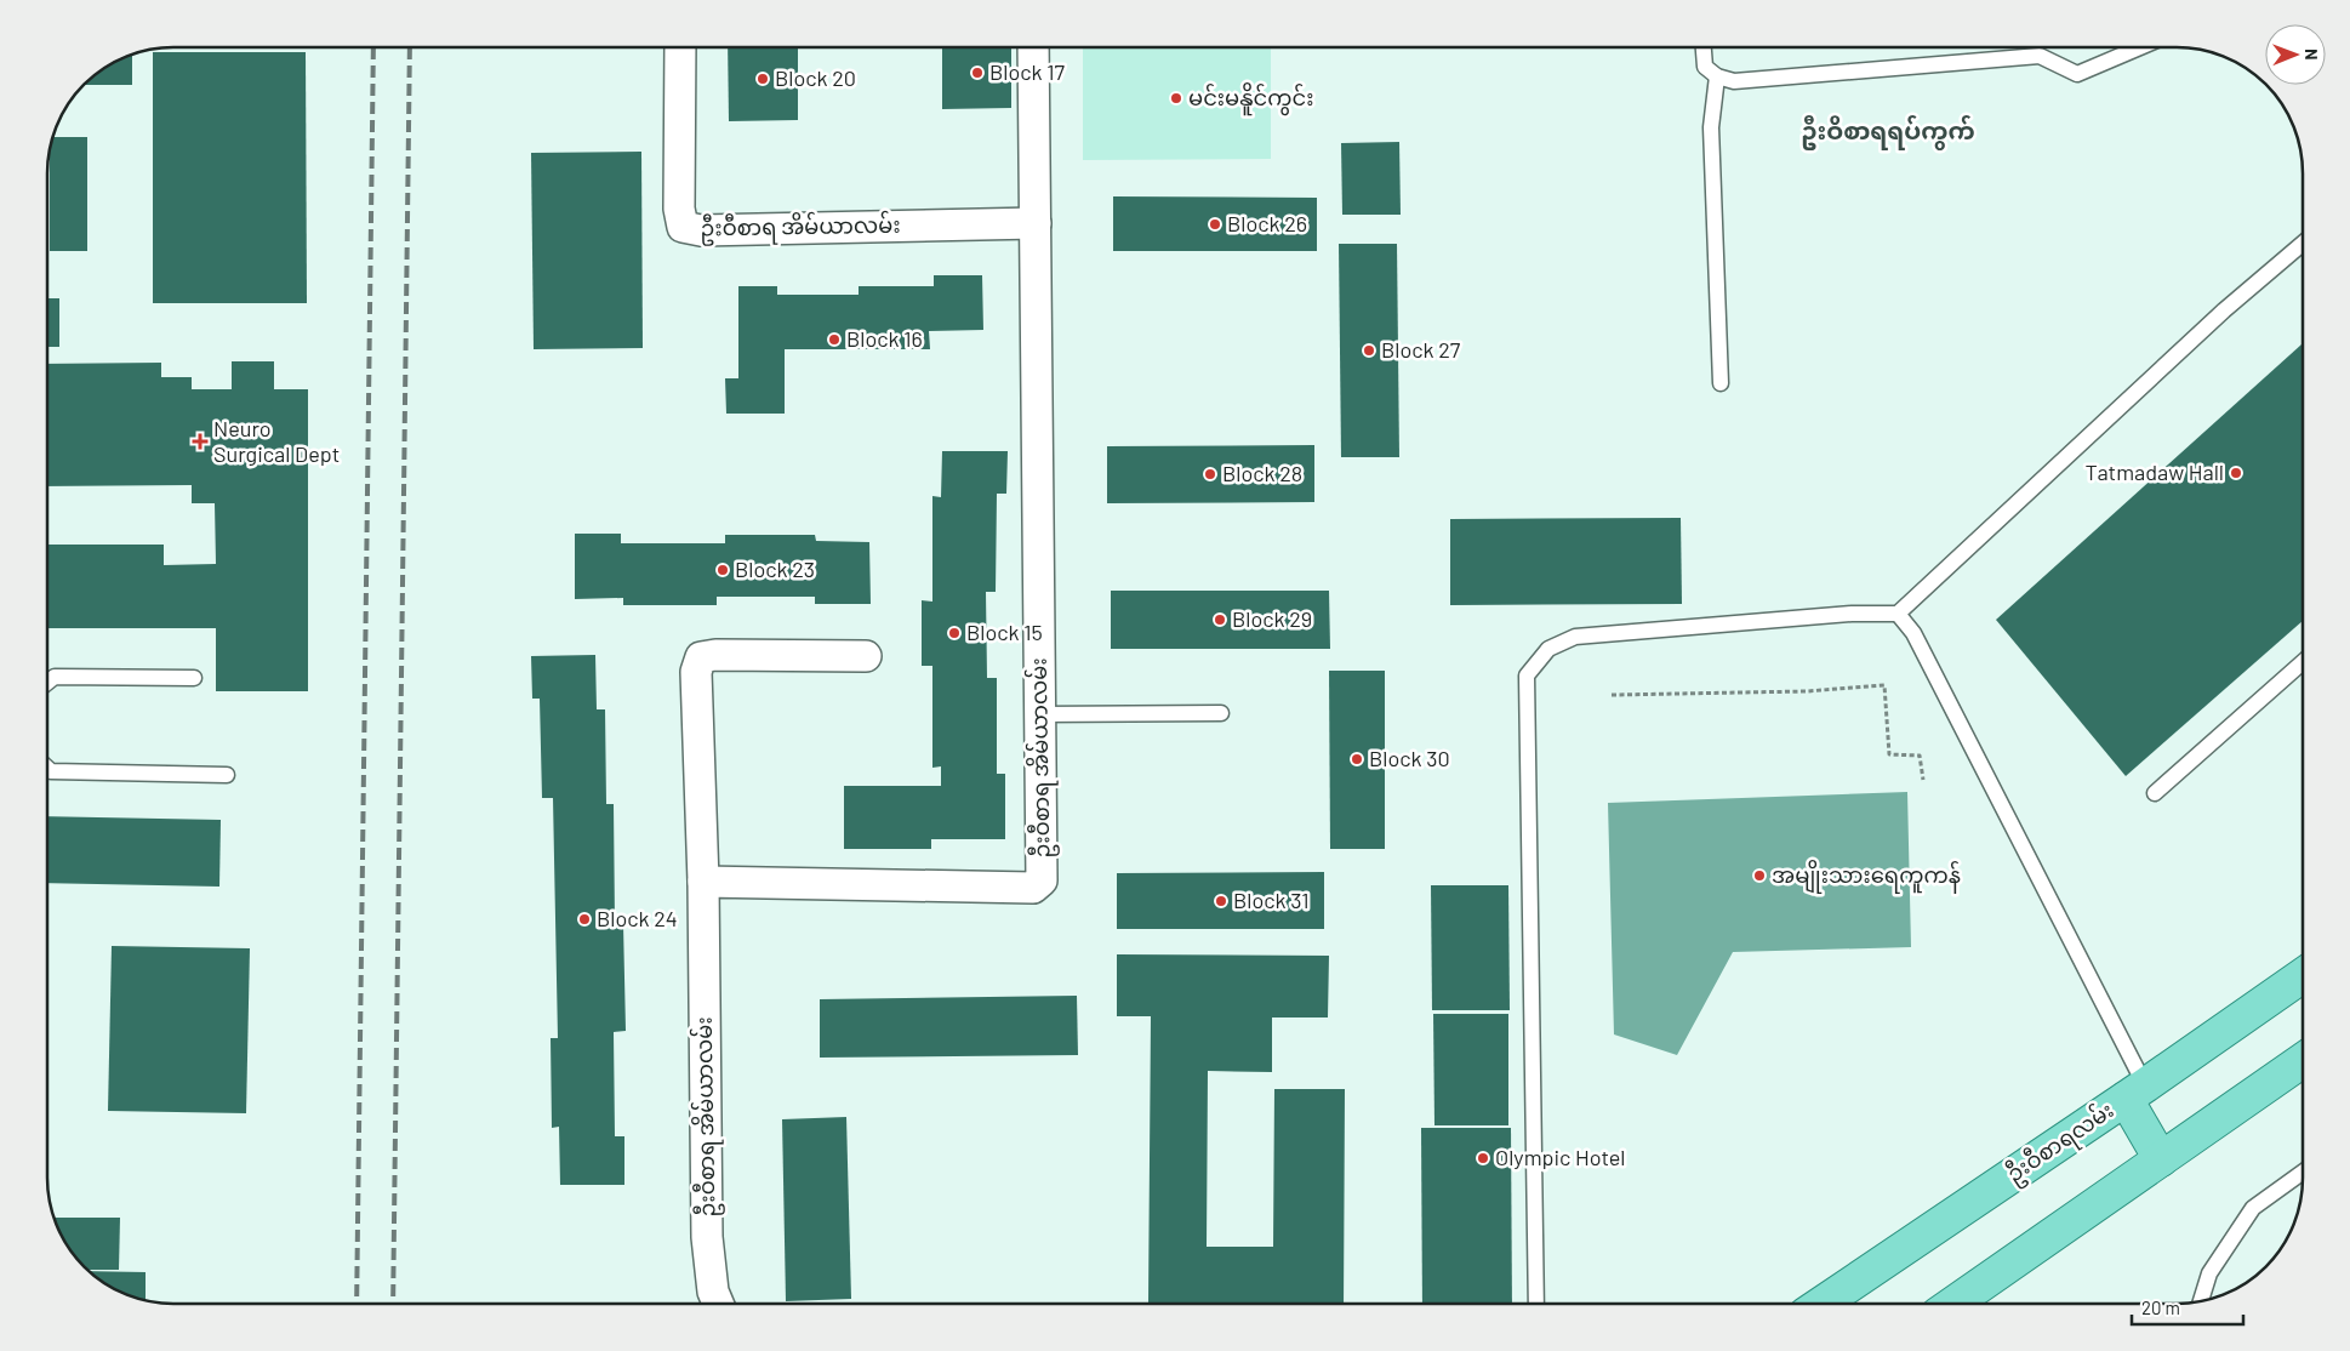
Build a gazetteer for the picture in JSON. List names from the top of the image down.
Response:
{
  "streets": {
    "main road": ["ဦးဝီစာရလမ်း"],
    "street": ["ဦးဝီစာရ အိမ်ယာလမ်း"]
  },
  "districts": ["ဦးဝိစာရရပ်ကွက်"],
  "places": {
    "other": [
      "Block 17",
      "Block 20",
      "မင်းမနိူင်ကွင်း",
      "Block 26",
      "Block 16",
      "Block 27",
      "Tatmadaw Hall",
      "Block 28",
      "Block 23",
      "Block 29",
      "Block 15",
      "Block 30",
      "အမျိုးသားရေကူကန်",
      "Block 31",
      "Block 24",
      "Olympic Hotel"
    ],
    "health": ["Neuro Surgical Dept"]
  },
  "scale_bar": "20 m",
  "north": "right"
}
